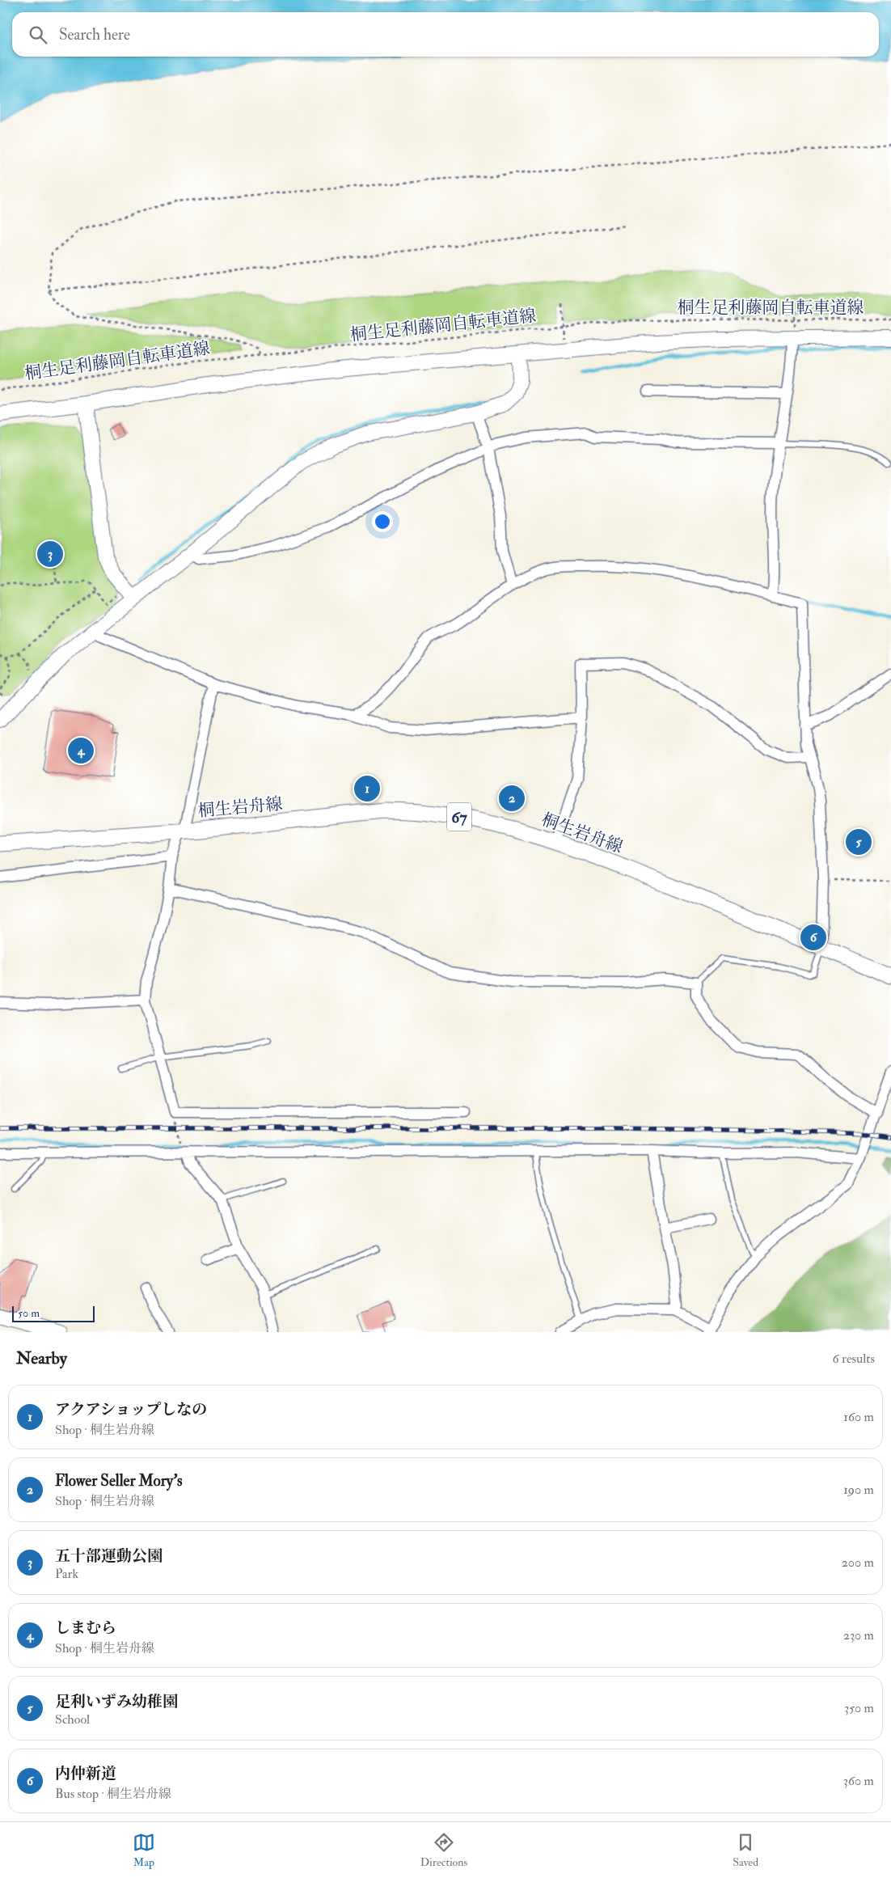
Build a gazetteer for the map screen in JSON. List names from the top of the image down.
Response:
{
  "streets": {
    "main road": ["桐生岩舟線", "67"],
    "path": ["桐生足利藤岡自転車道線"]
  },
  "scale_bar": "50 m",
  "page": {
    "search": "Search here",
    "pins": [
      "3",
      "4",
      "1",
      "2",
      "5",
      "6"
    ],
    "scale": "50 m",
    "heading": ["Nearby", "6 results"],
    "list": [
      {
        "mark": "1",
        "name": "アクアショップしなの",
        "note": "Shop · 桐生岩舟線",
        "value": "160 m"
      },
      {
        "mark": "2",
        "name": "Flower Seller Mory's",
        "note": "Shop · 桐生岩舟線",
        "value": "190 m"
      },
      {
        "mark": "3",
        "name": "五十部運動公園",
        "note": "Park",
        "value": "200 m"
      },
      {
        "mark": "4",
        "name": "しまむら",
        "note": "Shop · 桐生岩舟線",
        "value": "230 m"
      },
      {
        "mark": "5",
        "name": "足利いずみ幼稚園",
        "note": "School",
        "value": "350 m"
      },
      {
        "mark": "6",
        "name": "内仲新道",
        "note": "Bus stop · 桐生岩舟線",
        "value": "360 m"
      }
    ],
    "nav": ["Map", "Directions", "Saved"]
  }
}
